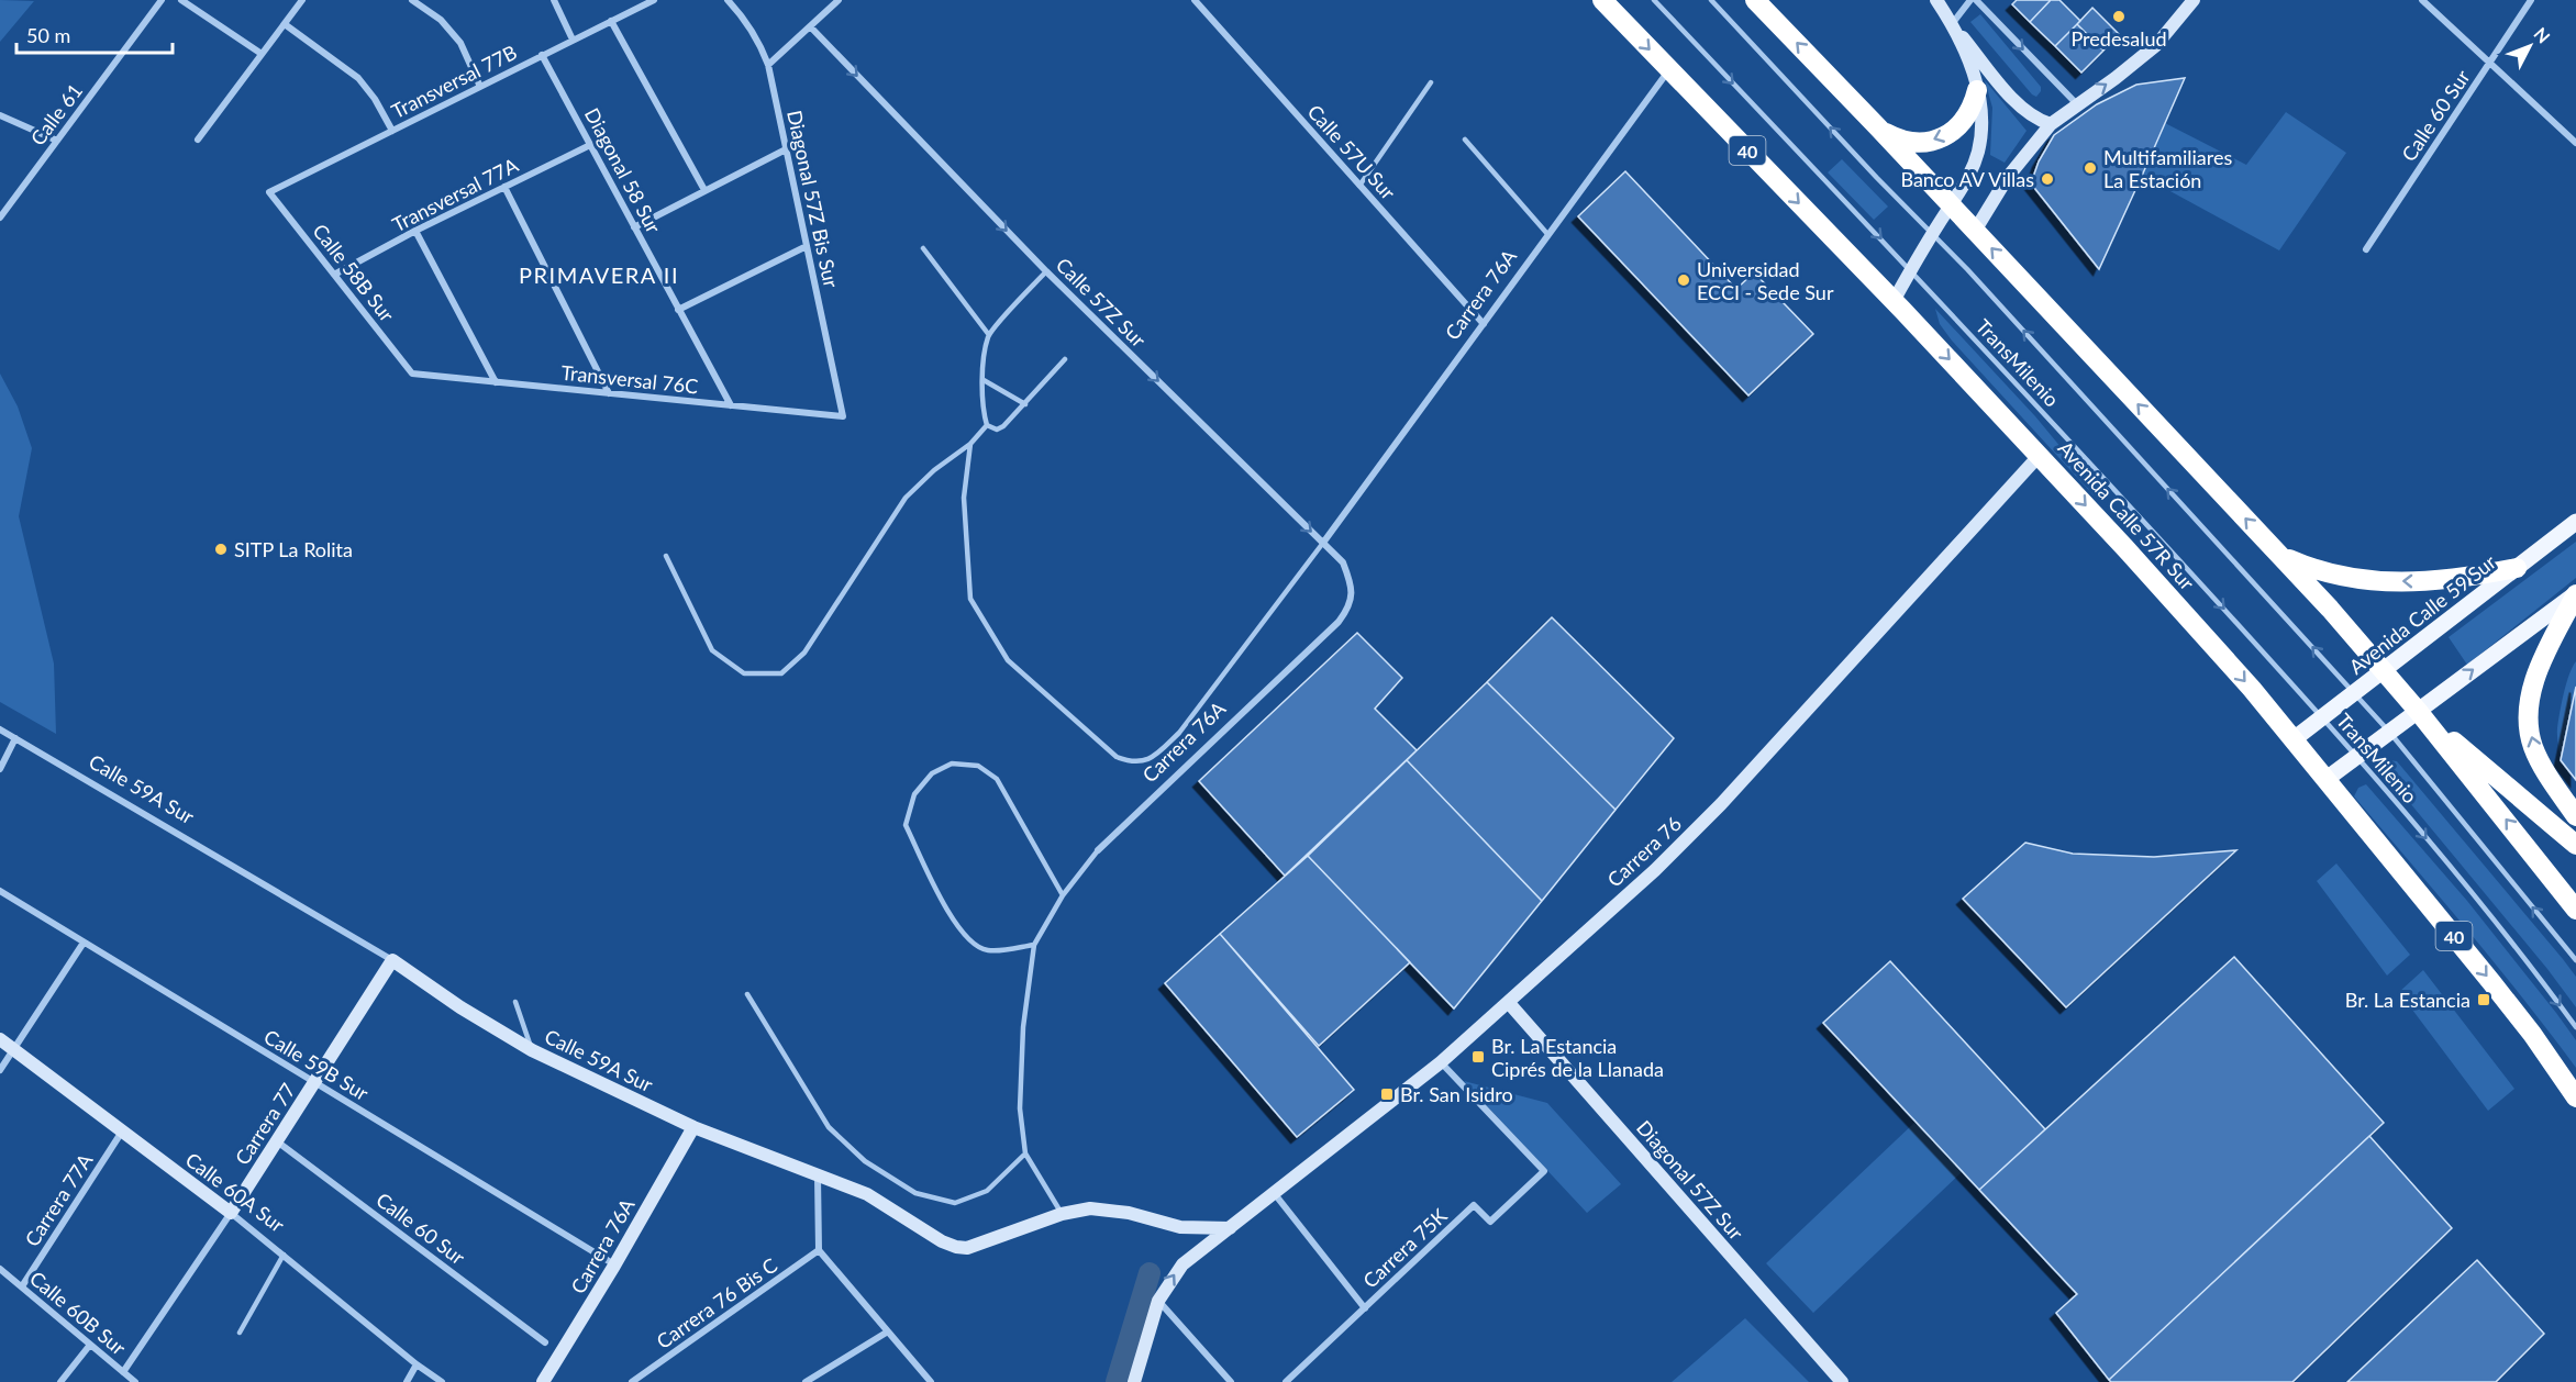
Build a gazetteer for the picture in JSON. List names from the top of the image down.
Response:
{
  "streets": {
    "highway": ["40", "Avenida Calle 57R Sur"],
    "main road": ["Avenida Calle 59 Sur"],
    "street": [
      "Transversal 77B",
      "Calle 61",
      "Calle 60 Sur",
      "Calle 57U Sur",
      "Diagonal 58 Sur",
      "Transversal 77A",
      "Diagonal 57Z Bis Sur",
      "Calle 58B Sur",
      "Carrera 76A",
      "Calle 57Z Sur",
      "Transversal 76C",
      "Calle 59A Sur",
      "Carrera 76",
      "Calle 59B Sur",
      "Carrera 77",
      "Diagonal 57Z Sur",
      "Calle 60A Sur",
      "Carrera 77A",
      "Carrera 75K",
      "Carrera 76 Bis C",
      "Calle 60B Sur"
    ],
    "lane": ["TransMilenio"]
  },
  "crossings": [
    ["Transversal 77B", "Diagonal 58 Sur"],
    ["Transversal 77B", "Calle 58B Sur"],
    ["Calle 60 Sur", "Carrera 77"],
    ["Calle 57U Sur", "Carrera 76A"],
    ["Diagonal 58 Sur", "Transversal 77A"],
    ["Diagonal 58 Sur", "Transversal 76C"],
    ["Transversal 77A", "Calle 58B Sur"],
    ["Diagonal 57Z Bis Sur", "Transversal 76C"],
    ["Calle 58B Sur", "Transversal 76C"],
    ["Carrera 76A", "Calle 57Z Sur"],
    ["Carrera 76A", "Avenida Calle 57R Sur"],
    ["Carrera 76A", "Calle 59A Sur"],
    ["Carrera 76A", "Calle 59B Sur"],
    ["TransMilenio", "Avenida Calle 59 Sur"],
    ["Avenida Calle 57R Sur", "Avenida Calle 59 Sur"],
    ["Avenida Calle 57R Sur", "Carrera 76"],
    ["Calle 59A Sur", "Carrera 76"],
    ["Calle 59A Sur", "Carrera 77"],
    ["Carrera 76", "Diagonal 57Z Sur"],
    ["Carrera 76", "Carrera 75K"],
    ["Calle 59B Sur", "Carrera 77"],
    ["Carrera 77", "Calle 60A Sur"],
    ["Carrera 77", "Calle 60B Sur"],
    ["Calle 60A Sur", "Carrera 77A"],
    ["Carrera 77A", "Calle 60B Sur"]
  ],
  "one_way": ["Calle 57Z Sur"],
  "districts": ["PRIMAVERA II"],
  "places": {
    "other": [
      "Predesalud",
      "Multifamiliares La Estación",
      "Banco AV Villas",
      "Universidad ECCI - Sede Sur",
      "SITP La Rolita"
    ],
    "transit": ["Br. La Estancia", "Br. La Estancia Ciprés de la Llanada", "Br. San Isidro"]
  },
  "scale_bar": "50 m",
  "north": "top right"
}
